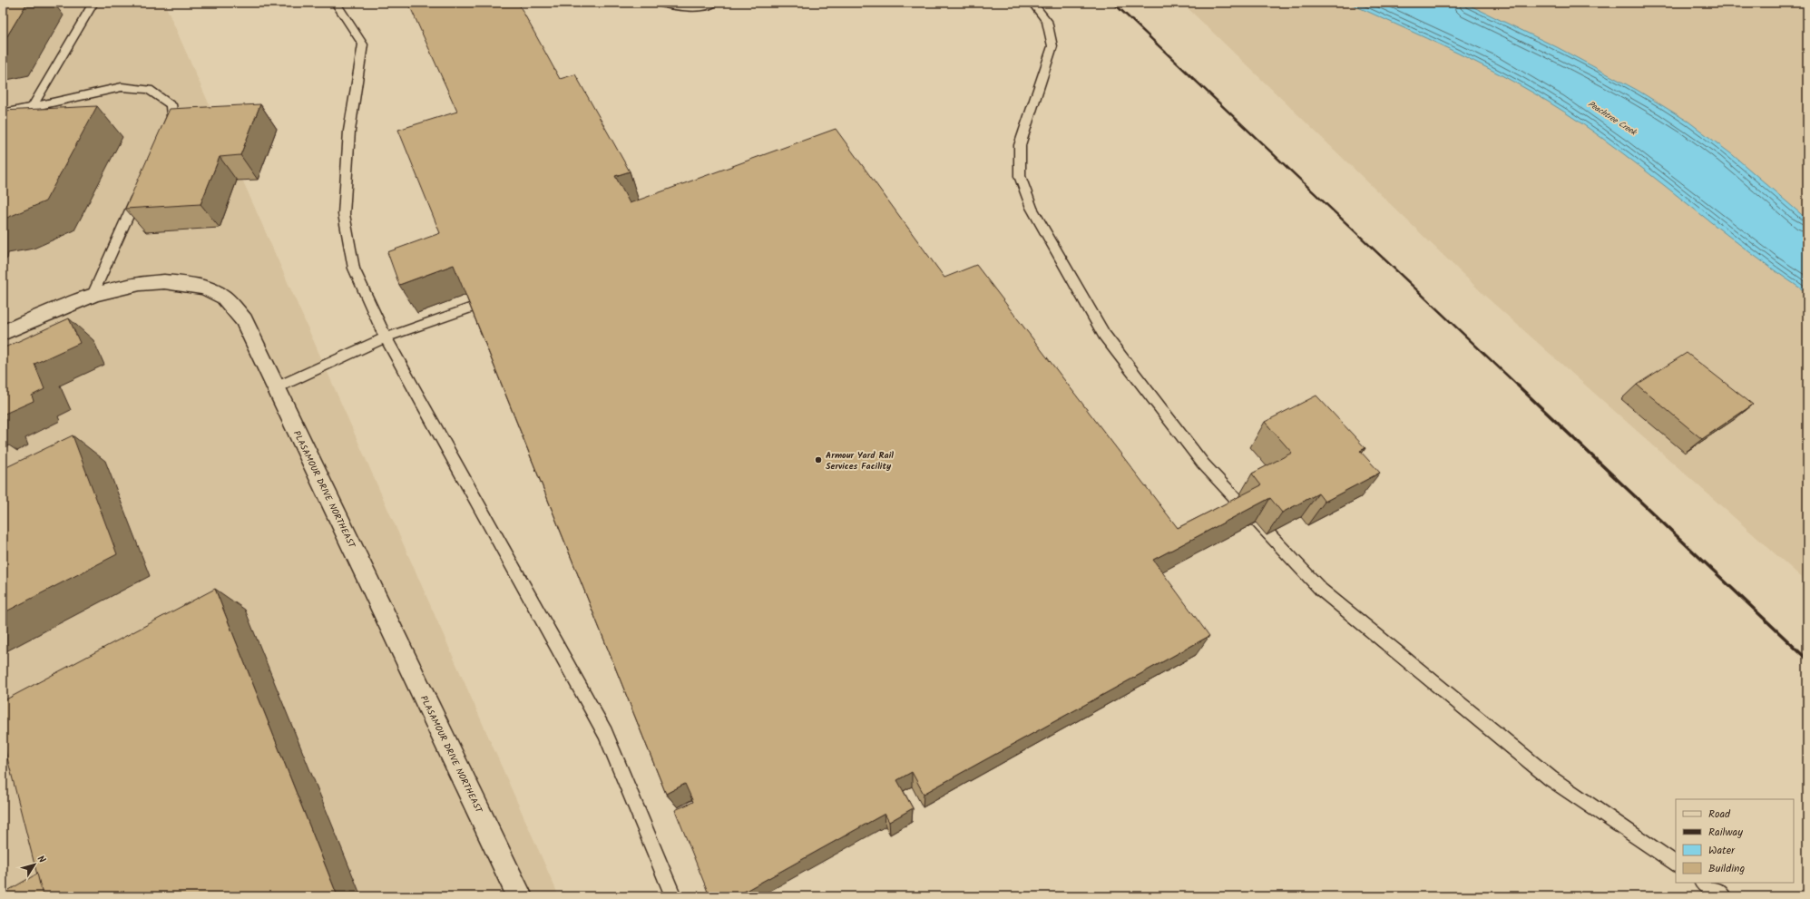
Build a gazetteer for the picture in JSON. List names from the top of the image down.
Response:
{
  "streets": {
    "street": ["PLASAMOUR DRIVE NORTHEAST"]
  },
  "water": ["Peachtree Creek"],
  "places": ["Armour Yard Rail Services Facility"],
  "legend": [
    "Road",
    "Railway",
    "Water",
    "Building"
  ],
  "north": "top right"
}
